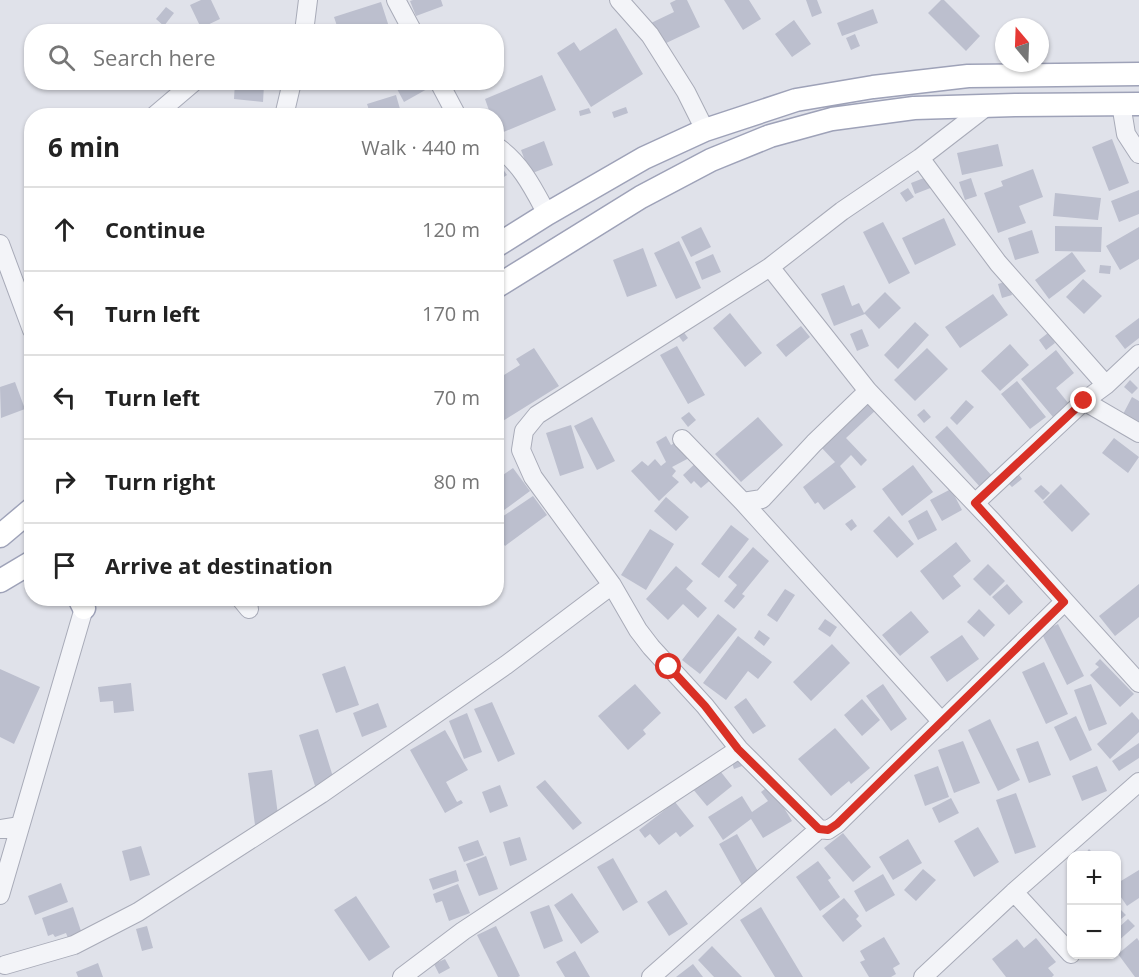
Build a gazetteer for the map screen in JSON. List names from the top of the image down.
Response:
{
  "north": "top",
  "page": {
    "search": "Search here",
    "heading": ["6 min", "Walk · 440 m"],
    "list": [
      ["Continue", "120 m"],
      ["Turn left", "170 m"],
      ["Turn left", "70 m"],
      ["Turn right", "80 m"],
      "Arrive at destination"
    ],
    "map_buttons": ["+", "−"]
  }
}
